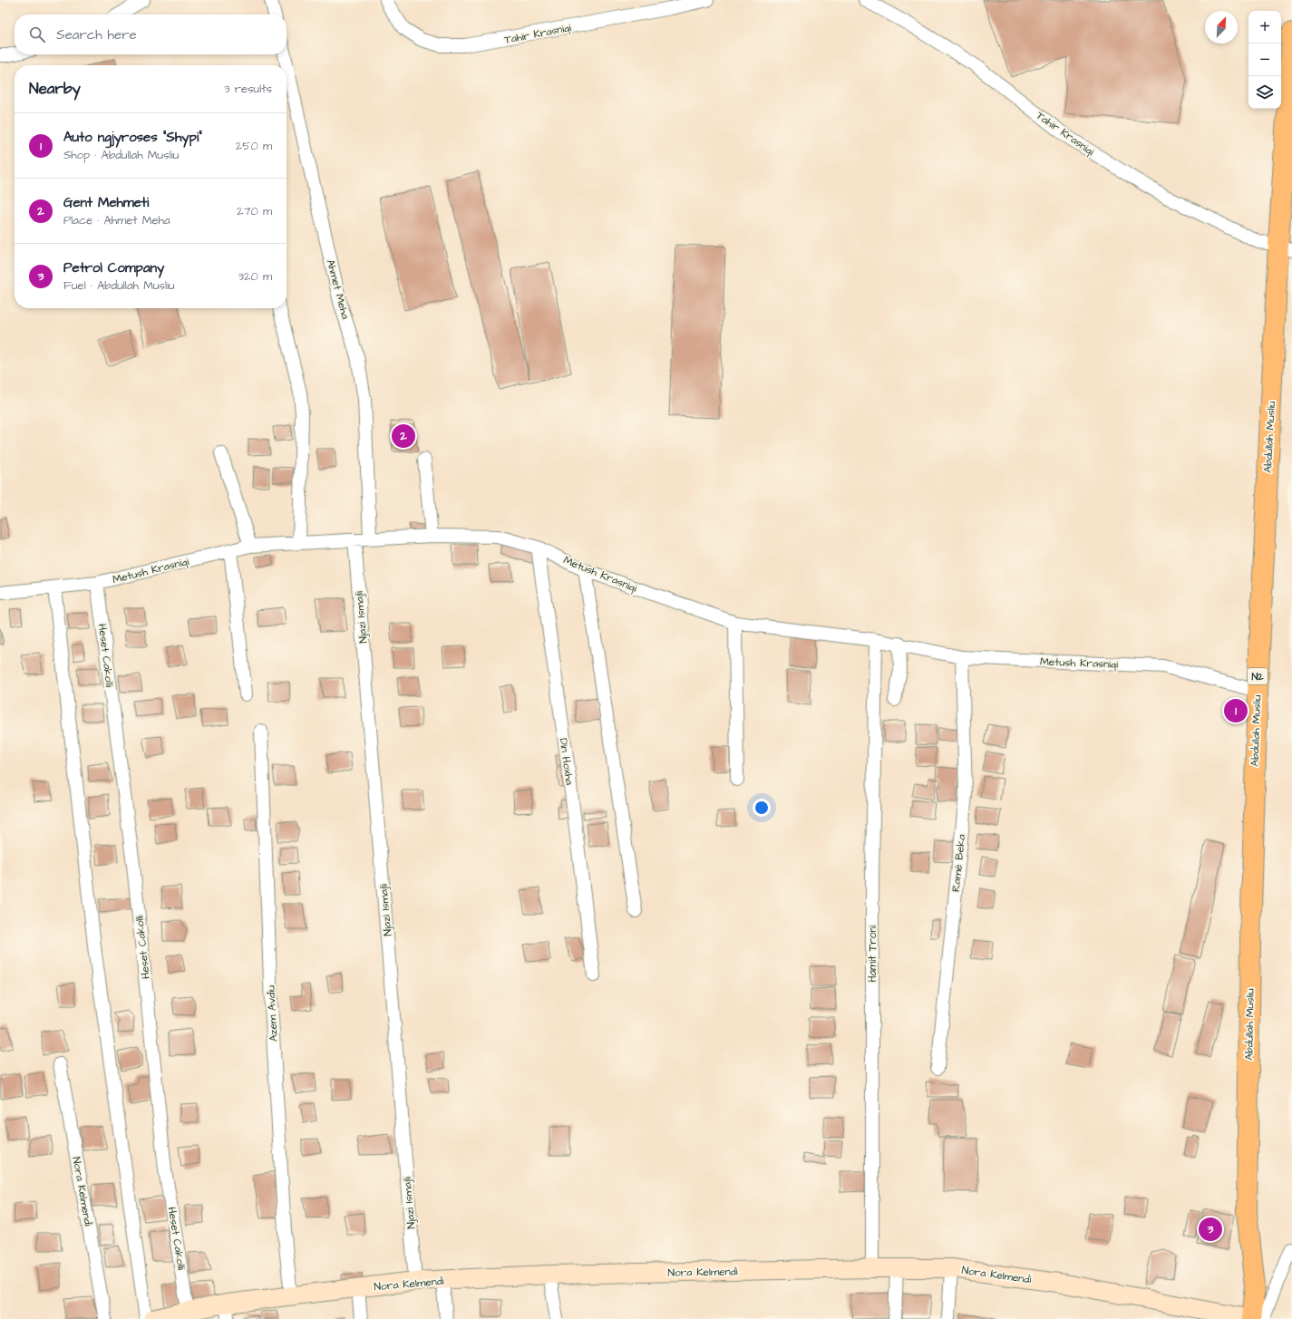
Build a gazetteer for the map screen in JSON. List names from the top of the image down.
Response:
{
  "streets": {
    "main road": ["Abdullah Musliu", "N2"],
    "street": [
      "Tahir Krasniqi",
      "Ahmet Meha",
      "Metush Krasniqi",
      "Njazi Ismajli",
      "Heset Cakolli",
      "Din Hoxha",
      "Ramë Beka",
      "Hamit Troni",
      "Azem Avdiu",
      "Nora Kelmendi"
    ]
  },
  "crossings": [
    ["Tahir Krasniqi", "Abdullah Musliu"],
    ["Ahmet Meha", "Metush Krasniqi"],
    ["Abdullah Musliu", "Metush Krasniqi"],
    ["Abdullah Musliu", "Nora Kelmendi"],
    ["Metush Krasniqi", "Njazi Ismajli"],
    ["Metush Krasniqi", "Heset Cakolli"],
    ["Metush Krasniqi", "Din Hoxha"],
    ["Metush Krasniqi", "Ramë Beka"],
    ["Metush Krasniqi", "Hamit Troni"],
    ["Njazi Ismajli", "Nora Kelmendi"],
    ["Heset Cakolli", "Nora Kelmendi"],
    ["Hamit Troni", "Nora Kelmendi"],
    ["Azem Avdiu", "Nora Kelmendi"]
  ],
  "north": "top right",
  "page": {
    "map_buttons": ["+", "−"],
    "search": "Search here",
    "heading": ["Nearby", "3 results"],
    "list": [
      {
        "mark": "1",
        "name": "Auto ngjyroses \"Shypi\"",
        "note": "Shop · Abdullah Musliu",
        "value": "250 m"
      },
      {
        "mark": "2",
        "name": "Gent Mehmeti",
        "note": "Place · Ahmet Meha",
        "value": "270 m"
      },
      {
        "mark": "3",
        "name": "Petrol Company",
        "note": "Fuel · Abdullah Musliu",
        "value": "320 m"
      }
    ],
    "pins": ["2", "1", "3"]
  }
}
